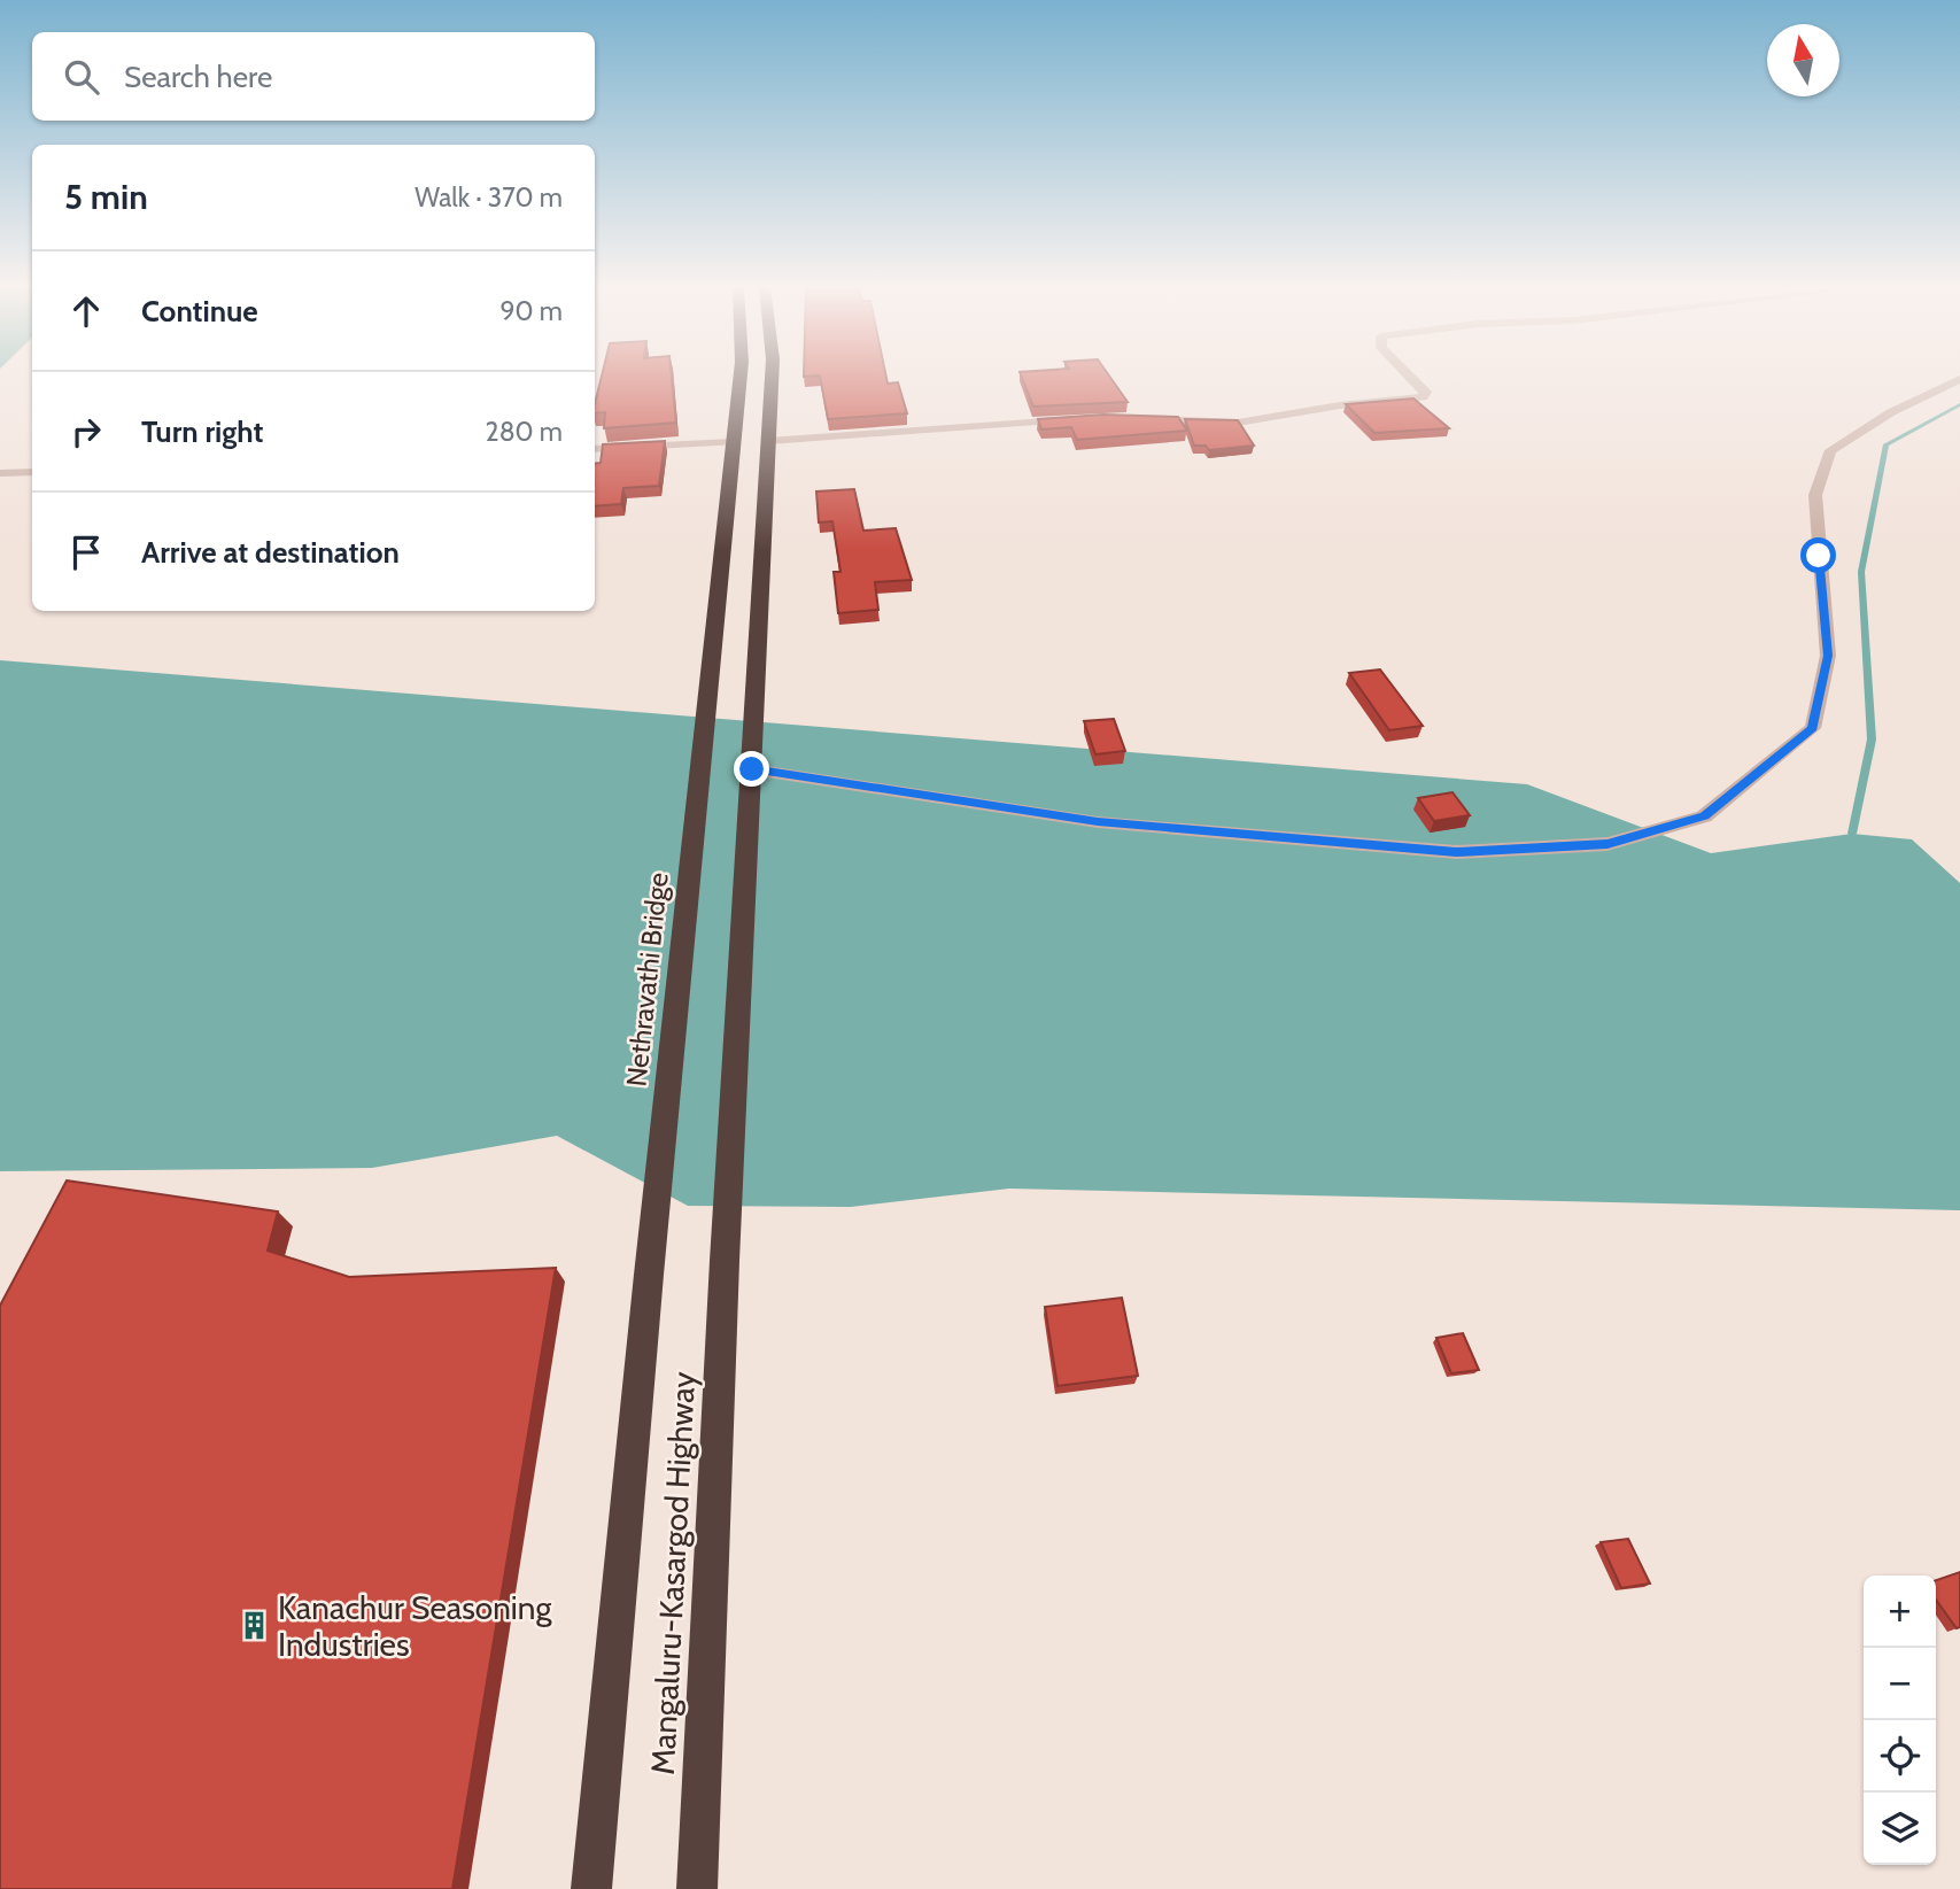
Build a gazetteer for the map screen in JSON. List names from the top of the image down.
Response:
{
  "streets": {
    "highway": ["Nethravathi Bridge", "Mangaluru-Kasargod Highway"]
  },
  "crossings": [
    ["Nethravathi Bridge", "Mangaluru-Kasargod Highway"]
  ],
  "places": {
    "building": ["Kanachur Seasoning Industries"]
  },
  "north": "top",
  "page": {
    "search": "Search here",
    "heading": ["5 min", "Walk · 370 m"],
    "list": [
      ["Continue", "90 m"],
      ["Turn right", "280 m"],
      "Arrive at destination"
    ],
    "map_buttons": ["+", "−"]
  }
}
